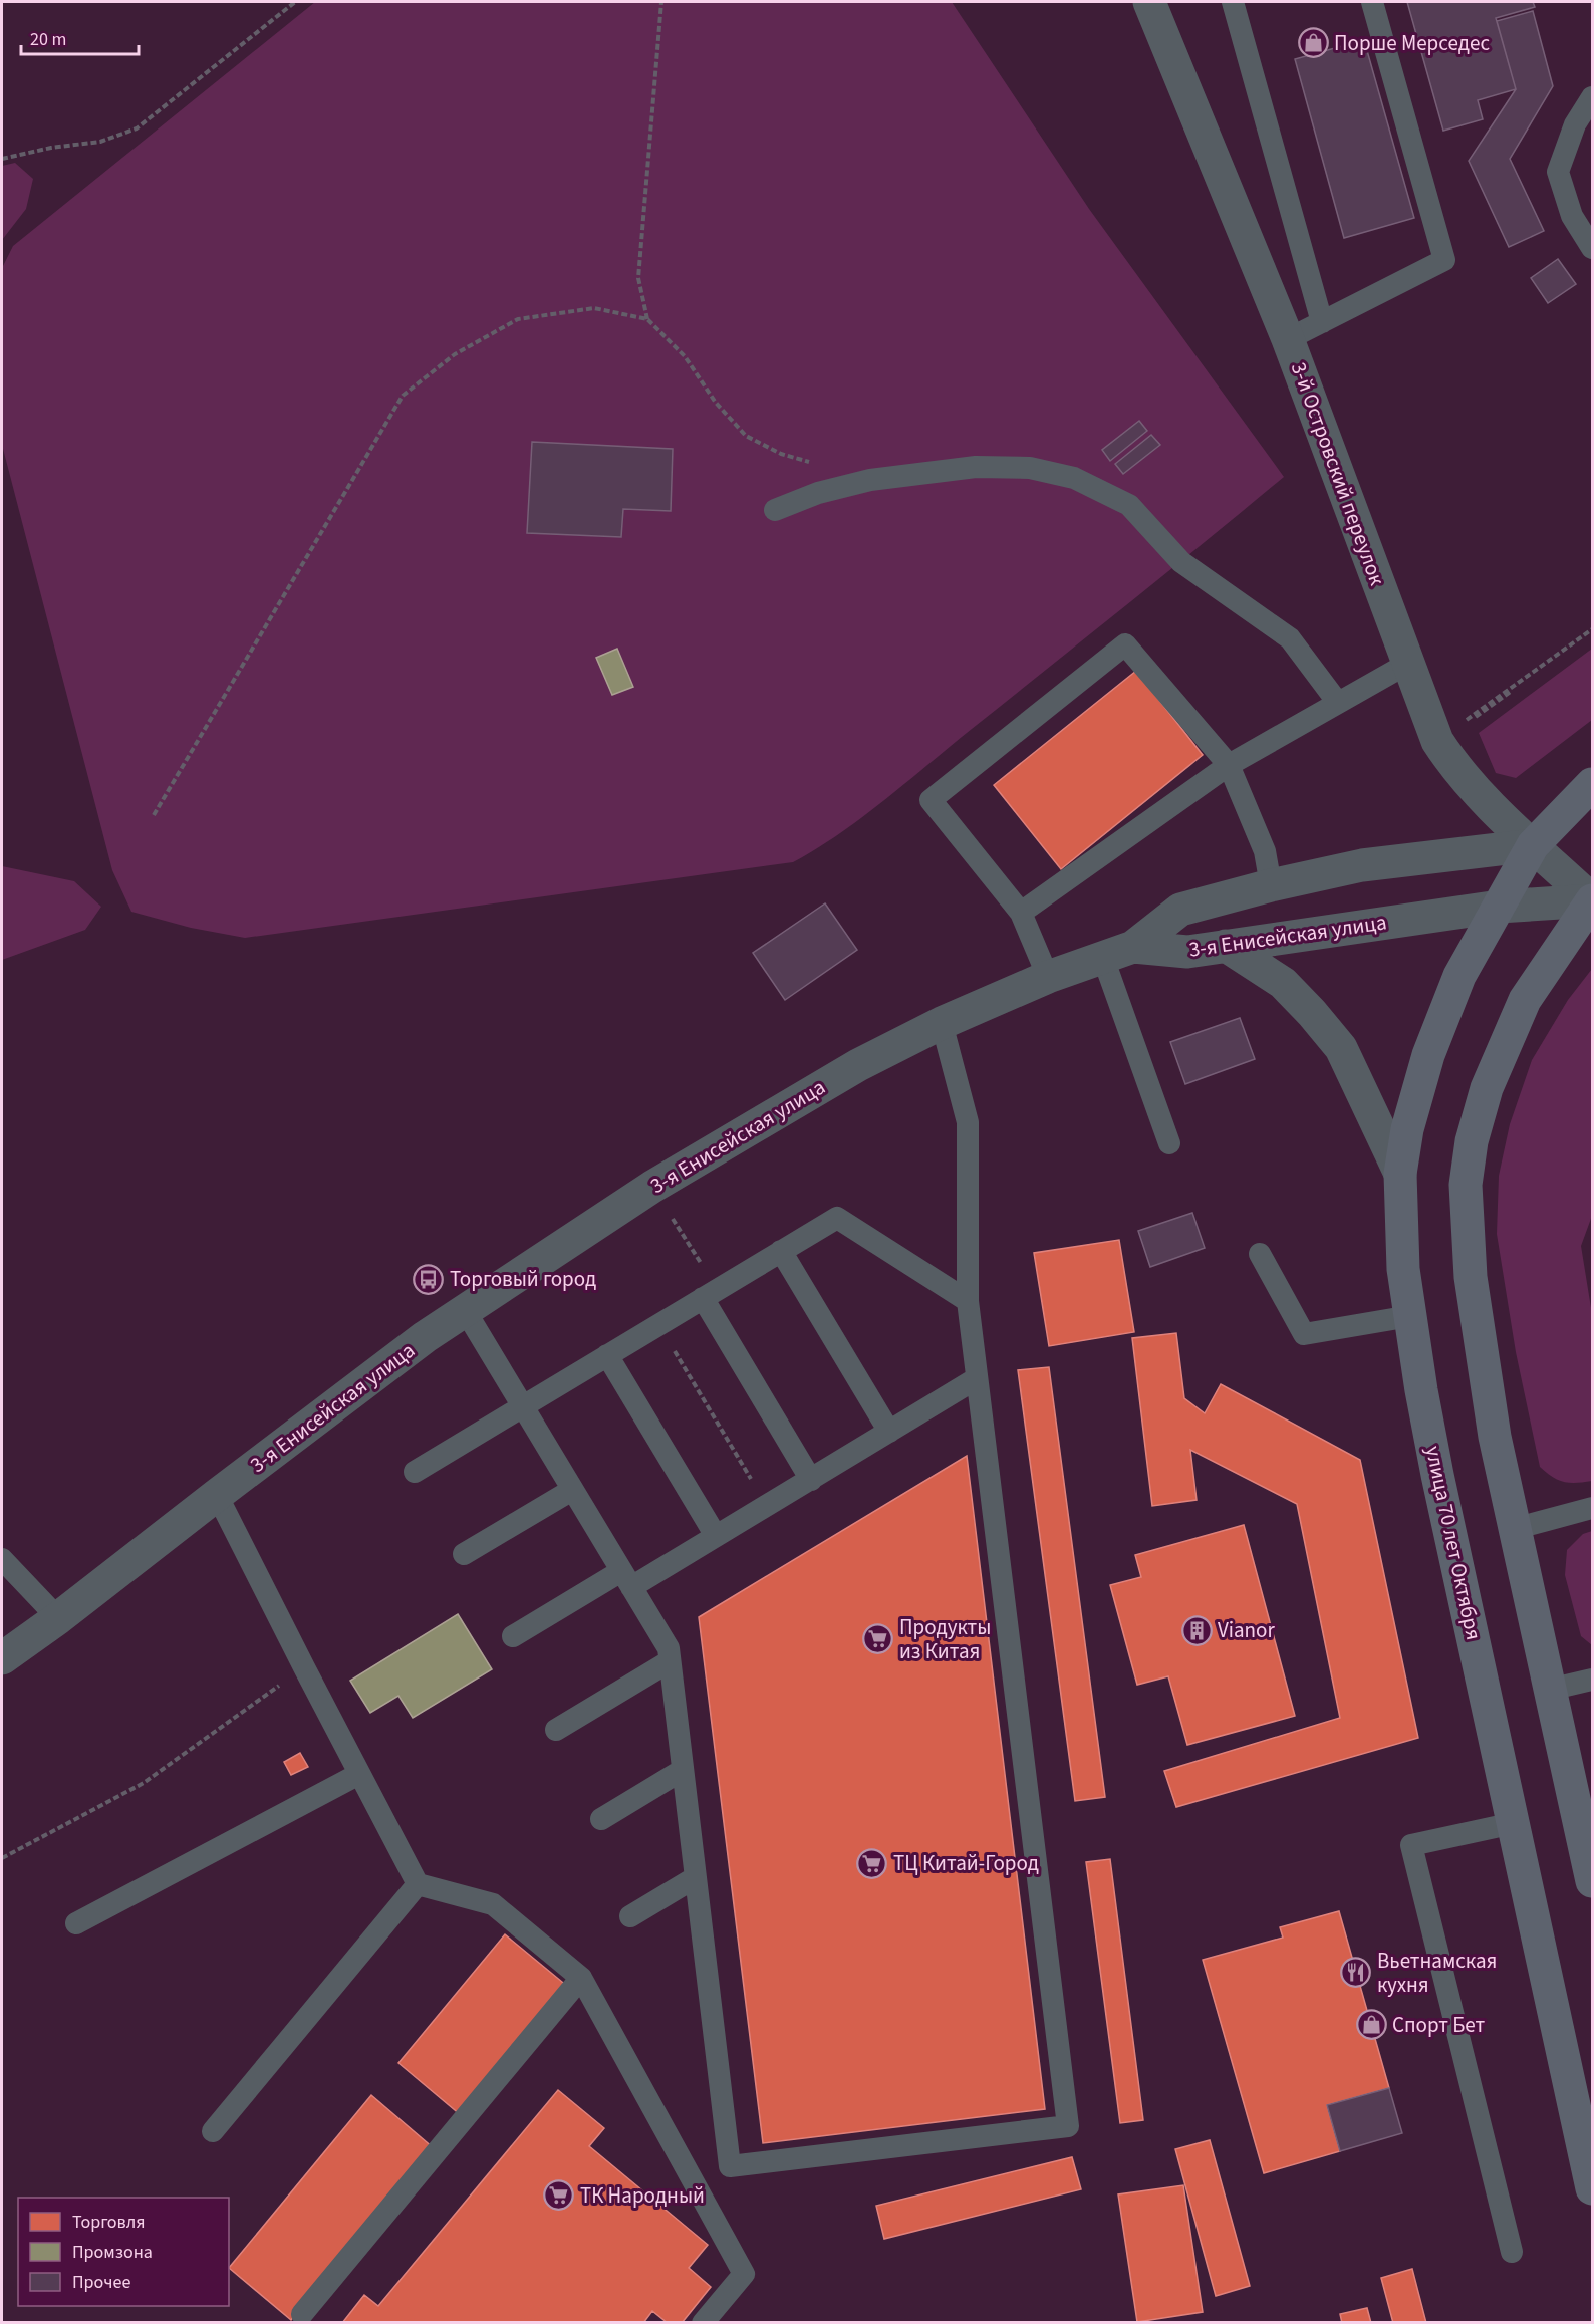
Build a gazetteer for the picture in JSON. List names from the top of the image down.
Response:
{
  "streets": {
    "main road": ["улица 70 лет Октября"],
    "street": ["3-й Островский переулок", "3-я Енисейская улица"]
  },
  "crossings": [
    ["3-й Островский переулок", "3-я Енисейская улица"],
    ["3-й Островский переулок", "улица 70 лет Октября"],
    ["3-я Енисейская улица", "улица 70 лет Октября"]
  ],
  "places": {
    "shop": ["Порше Мерседес", "Спорт Бет"],
    "bus stop": ["Торговый город"],
    "building": ["Vianor"],
    "supermarket": ["Продукты из Китая", "ТЦ Китай-Город", "ТК Народный"],
    "restaurant": ["Вьетнамская кухня"]
  },
  "legend": ["Торговля", "Промзона", "Прочее"],
  "scale_bar": "20 m"
}
